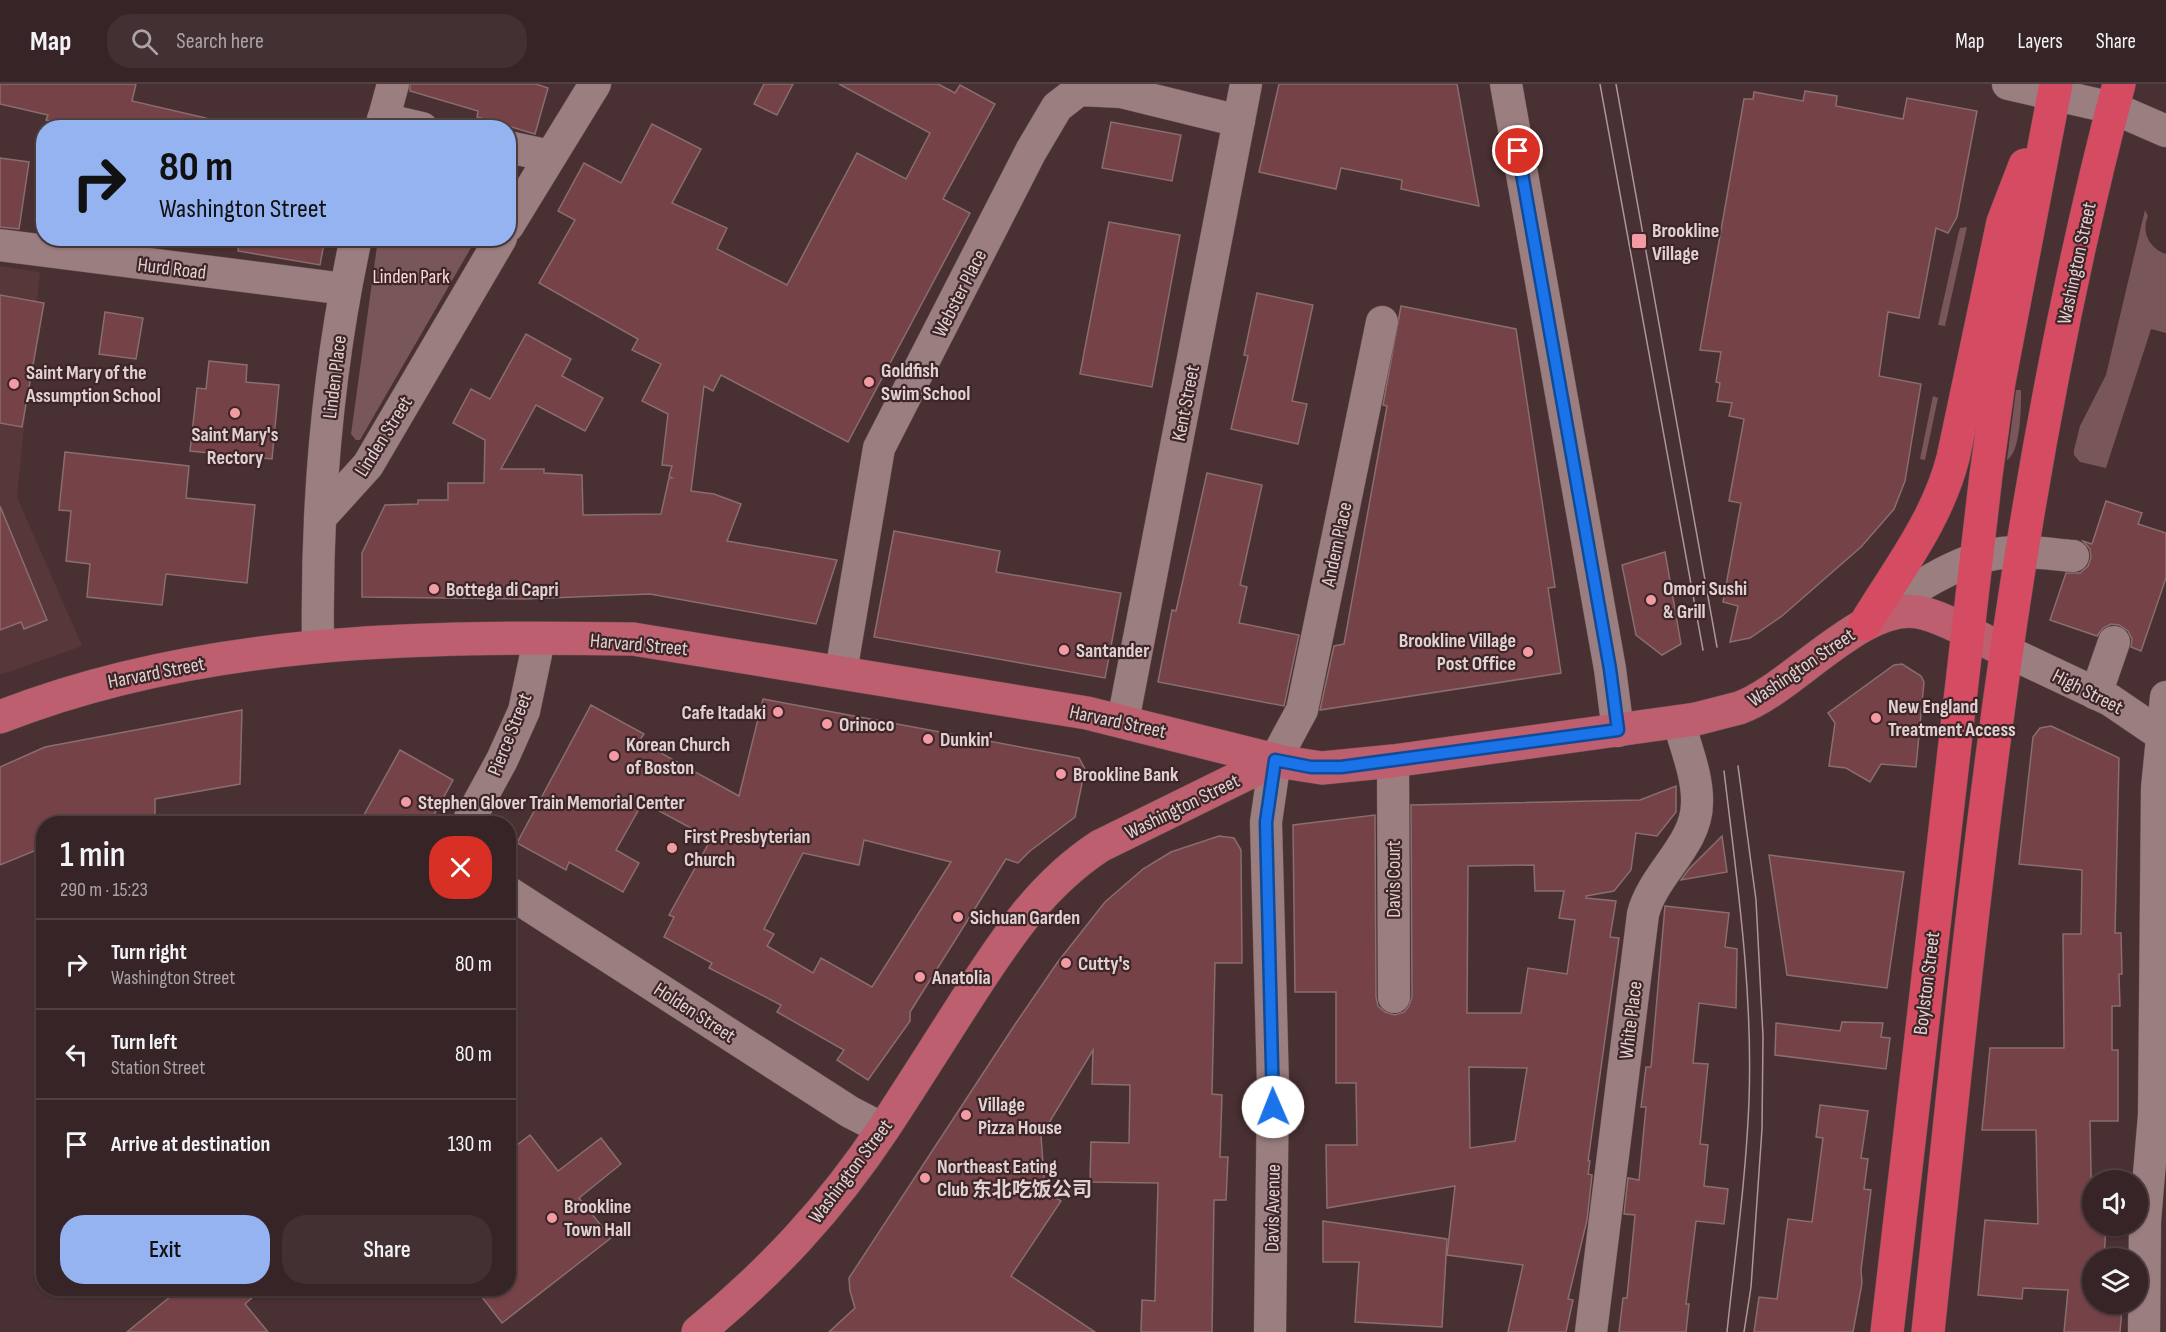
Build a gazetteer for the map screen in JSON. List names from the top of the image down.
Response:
{
  "streets": {
    "highway": ["Washington Street", "Boylston Street"],
    "main road": ["Harvard Street"],
    "street": [
      "Hurd Road",
      "Webster Place",
      "Linden Place",
      "Kent Street",
      "Linden Street",
      "Andem Place",
      "High Street",
      "Pierce Street",
      "Davis Court",
      "Holden Street",
      "White Place",
      "Davis Avenue"
    ]
  },
  "crossings": [
    ["Washington Street", "Andem Place"],
    ["Washington Street", "Harvard Street"],
    ["Washington Street", "High Street"],
    ["Washington Street", "Davis Court"],
    ["Washington Street", "Boylston Street"],
    ["Washington Street", "Holden Street"],
    ["Washington Street", "White Place"],
    ["Washington Street", "Davis Avenue"],
    ["Hurd Road", "Linden Place"],
    ["Webster Place", "Kent Street"],
    ["Webster Place", "Harvard Street"],
    ["Linden Place", "Linden Street"],
    ["Kent Street", "Harvard Street"],
    ["Andem Place", "Harvard Street"],
    ["Andem Place", "Davis Avenue"],
    ["Harvard Street", "Pierce Street"],
    ["Harvard Street", "Davis Avenue"],
    ["High Street", "Boylston Street"]
  ],
  "parks": ["Linden Park"],
  "places": {
    "transit": ["Brookline Village"],
    "other": [
      "Goldfish Swim School",
      "Saint Mary of the Assumption School",
      "Saint Mary's Rectory",
      "Bottega di Capri",
      "Omori Sushi & Grill",
      "Santander",
      "Brookline Village Post Office",
      "Cafe Itadaki",
      "New England Treatment Access",
      "Orinoco",
      "Dunkin'",
      "Korean Church of Boston",
      "Brookline Bank",
      "Stephen Glover Train Memorial Center",
      "First Presbyterian Church",
      "Sichuan Garden",
      "Cutty's",
      "Anatolia",
      "Village Pizza House",
      "Northeast Eating Club 东北吃饭公司",
      "Brookline Town Hall"
    ]
  },
  "page": {
    "header": "Map",
    "search": "Search here",
    "nav": ["Map", "Layers", "Share"],
    "turn": ["80 m", "Washington Street"],
    "heading": ["1 min", "290 m · 15:23"],
    "list": [
      {
        "name": "Turn right",
        "note": "Washington Street",
        "value": "80 m"
      },
      {
        "name": "Turn left",
        "note": "Station Street",
        "value": "80 m"
      },
      {
        "name": "Arrive at destination",
        "value": "130 m"
      }
    ],
    "buttons": ["Exit", "Share"]
  }
}
